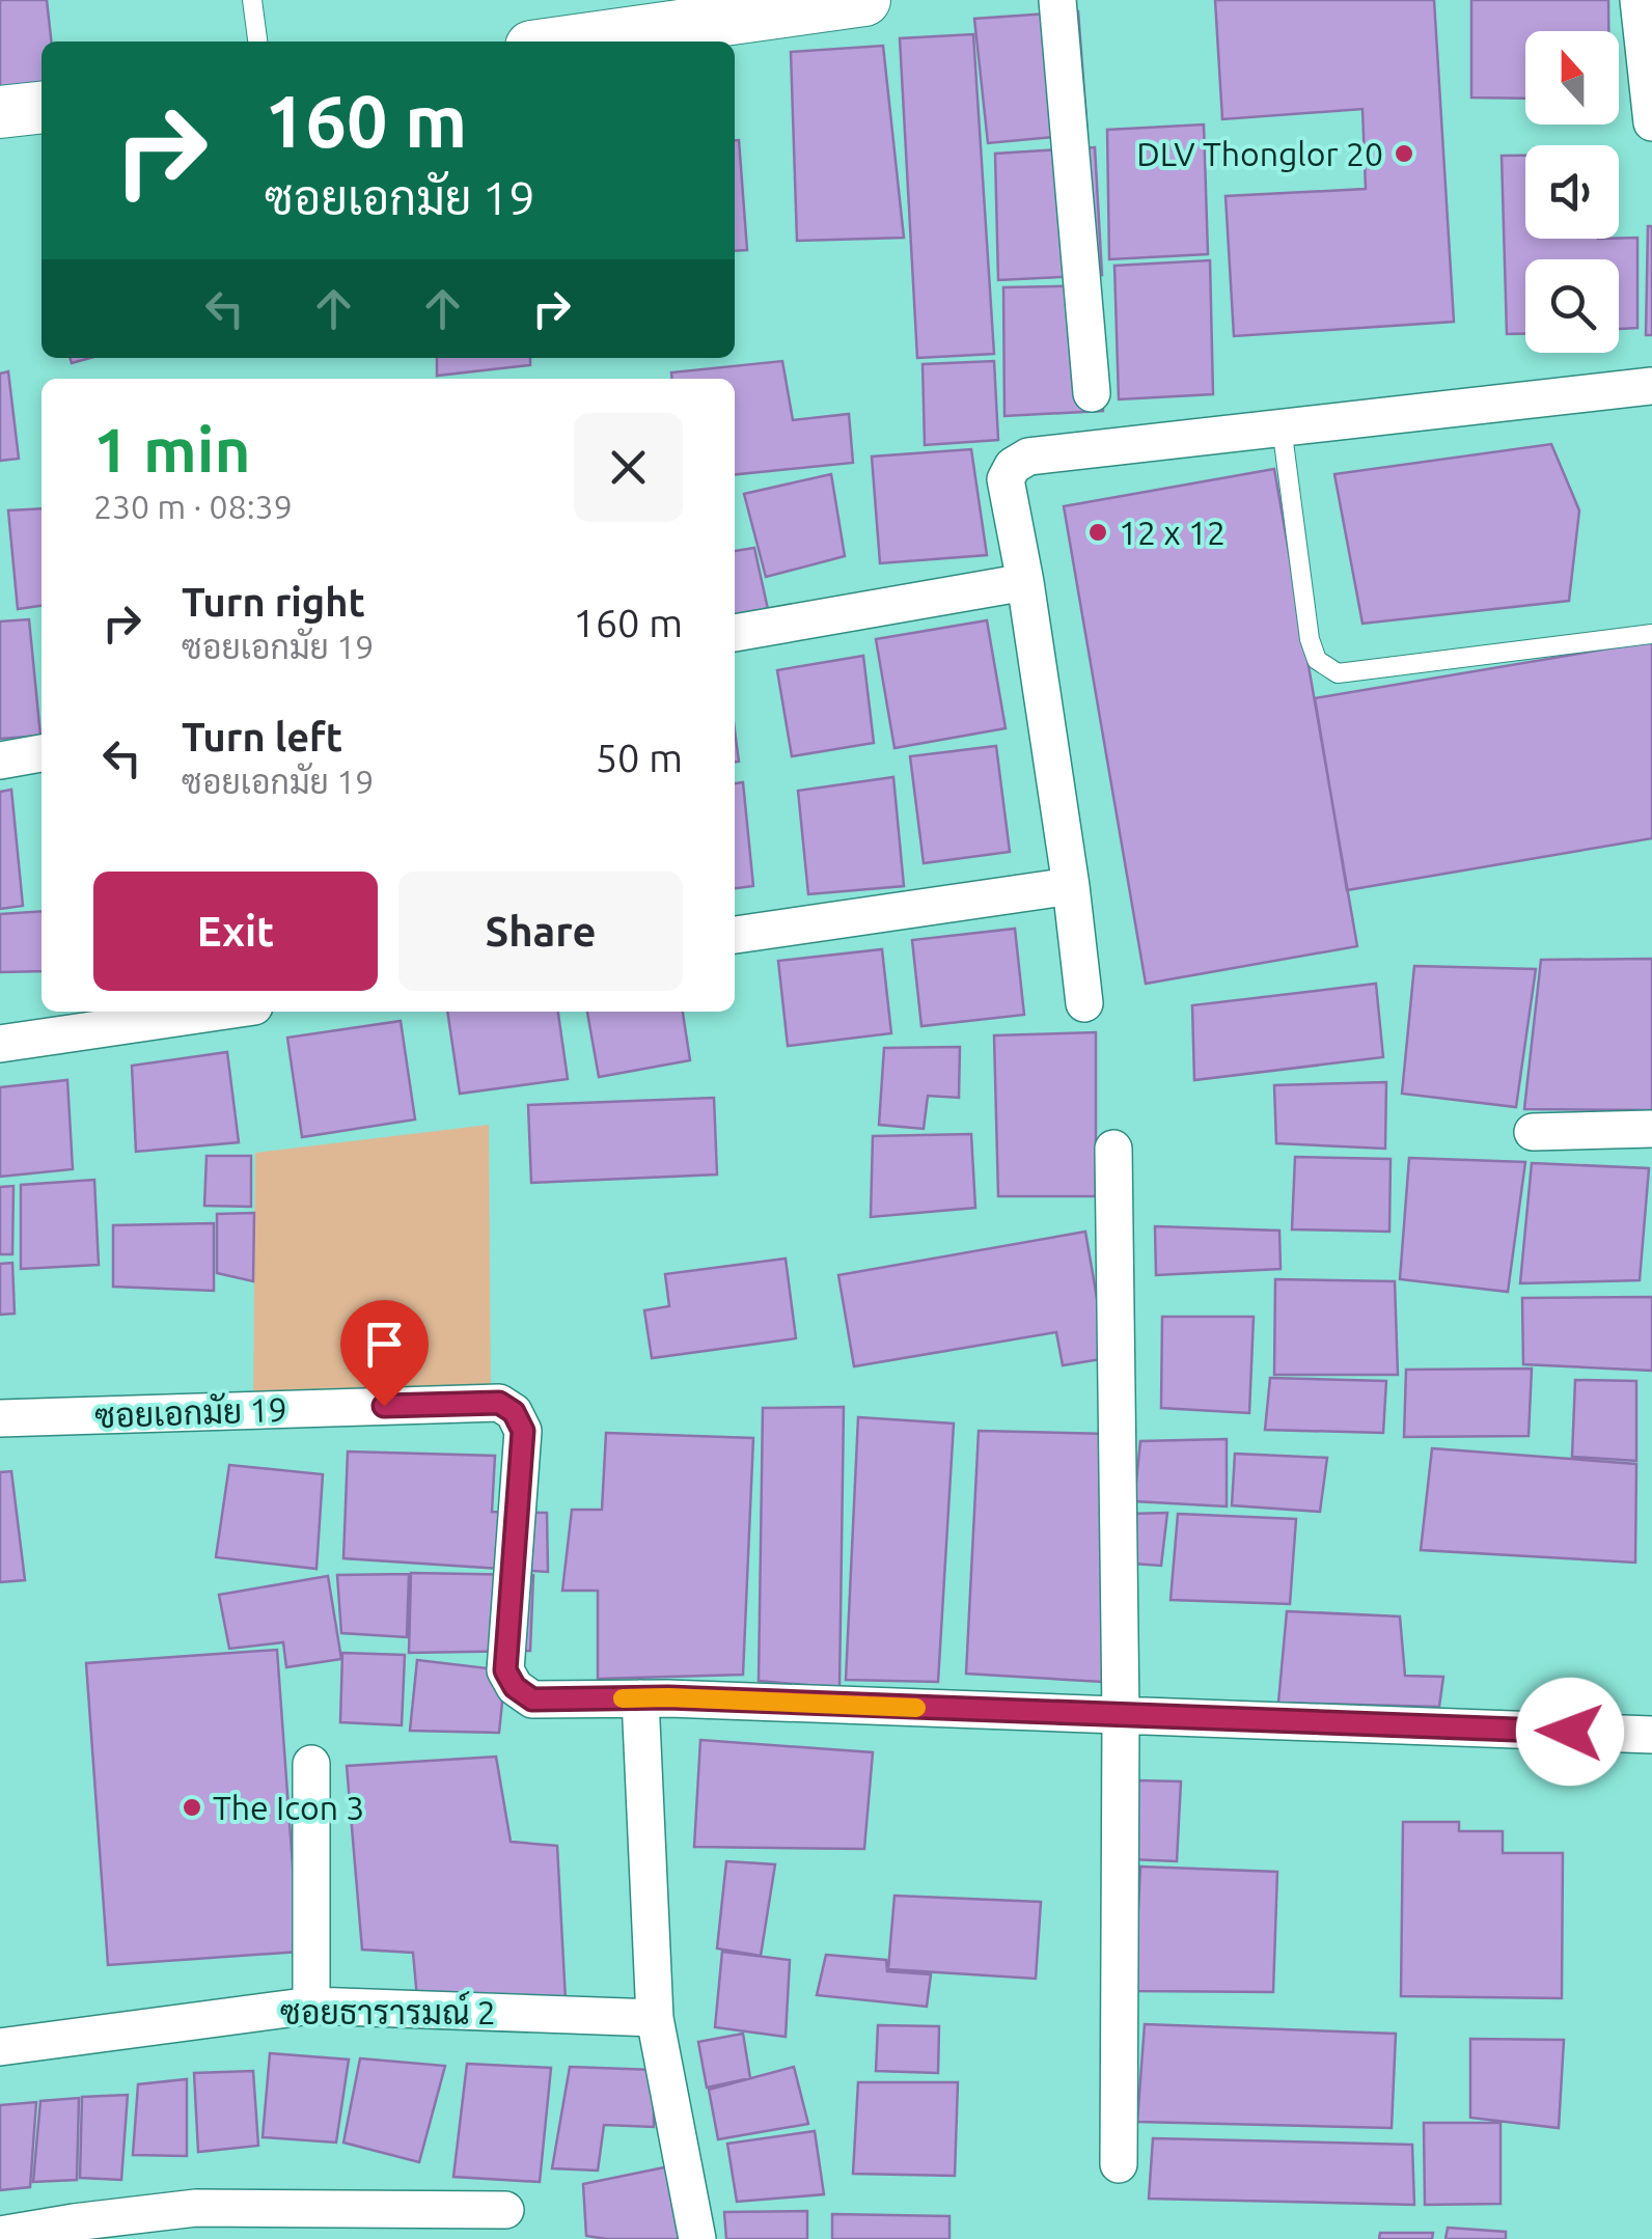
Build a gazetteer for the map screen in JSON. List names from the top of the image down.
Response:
{
  "streets": {
    "street": ["ซอยเอกมัย 19", "ซอยธารารมณ์ 2"]
  },
  "places": ["DLV Thonglor 20", "12 x 12", "The Icon 3"],
  "north": "top",
  "page": {
    "turn": ["160 m", "ซอยเอกมัย 19"],
    "heading": ["1 min", "230 m · 08:39"],
    "list": [
      {
        "name": "Turn right",
        "note": "ซอยเอกมัย 19",
        "value": "160 m"
      },
      {
        "name": "Turn left",
        "note": "ซอยเอกมัย 19",
        "value": "50 m"
      }
    ],
    "buttons": ["Exit", "Share"]
  }
}
